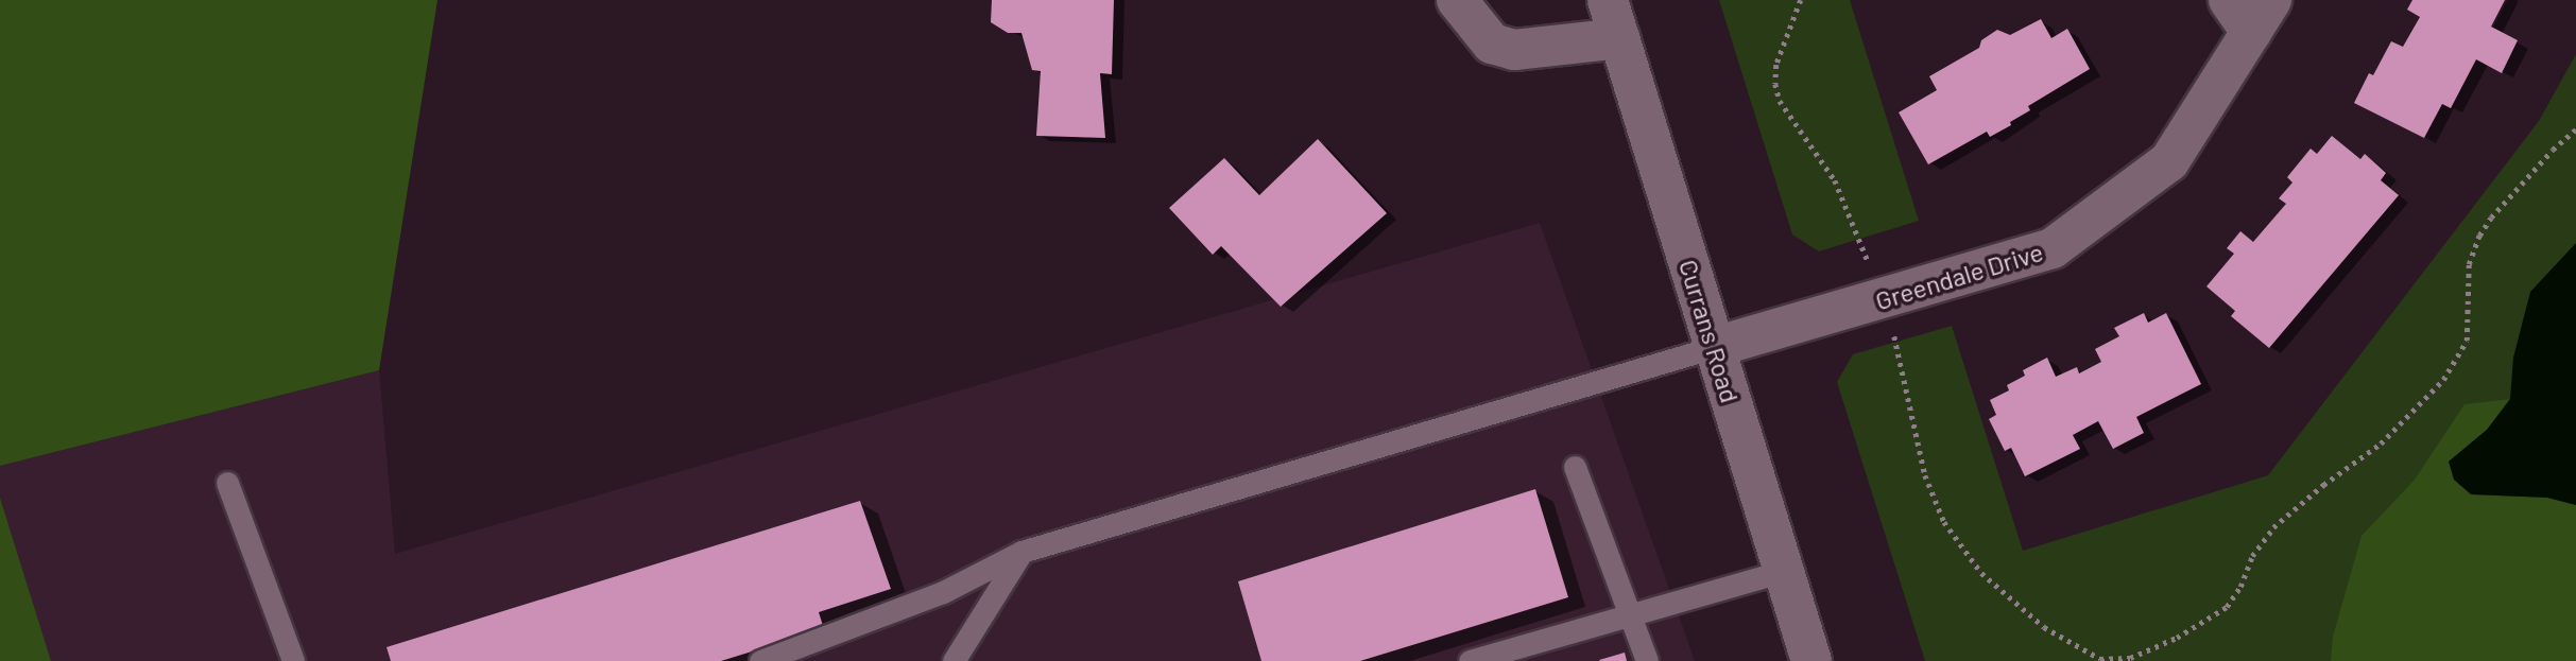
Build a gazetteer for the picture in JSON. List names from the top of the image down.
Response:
{
  "streets": {
    "street": ["Greendale Drive", "Currans Road"]
  },
  "crossings": [
    ["Greendale Drive", "Currans Road"]
  ]
}
